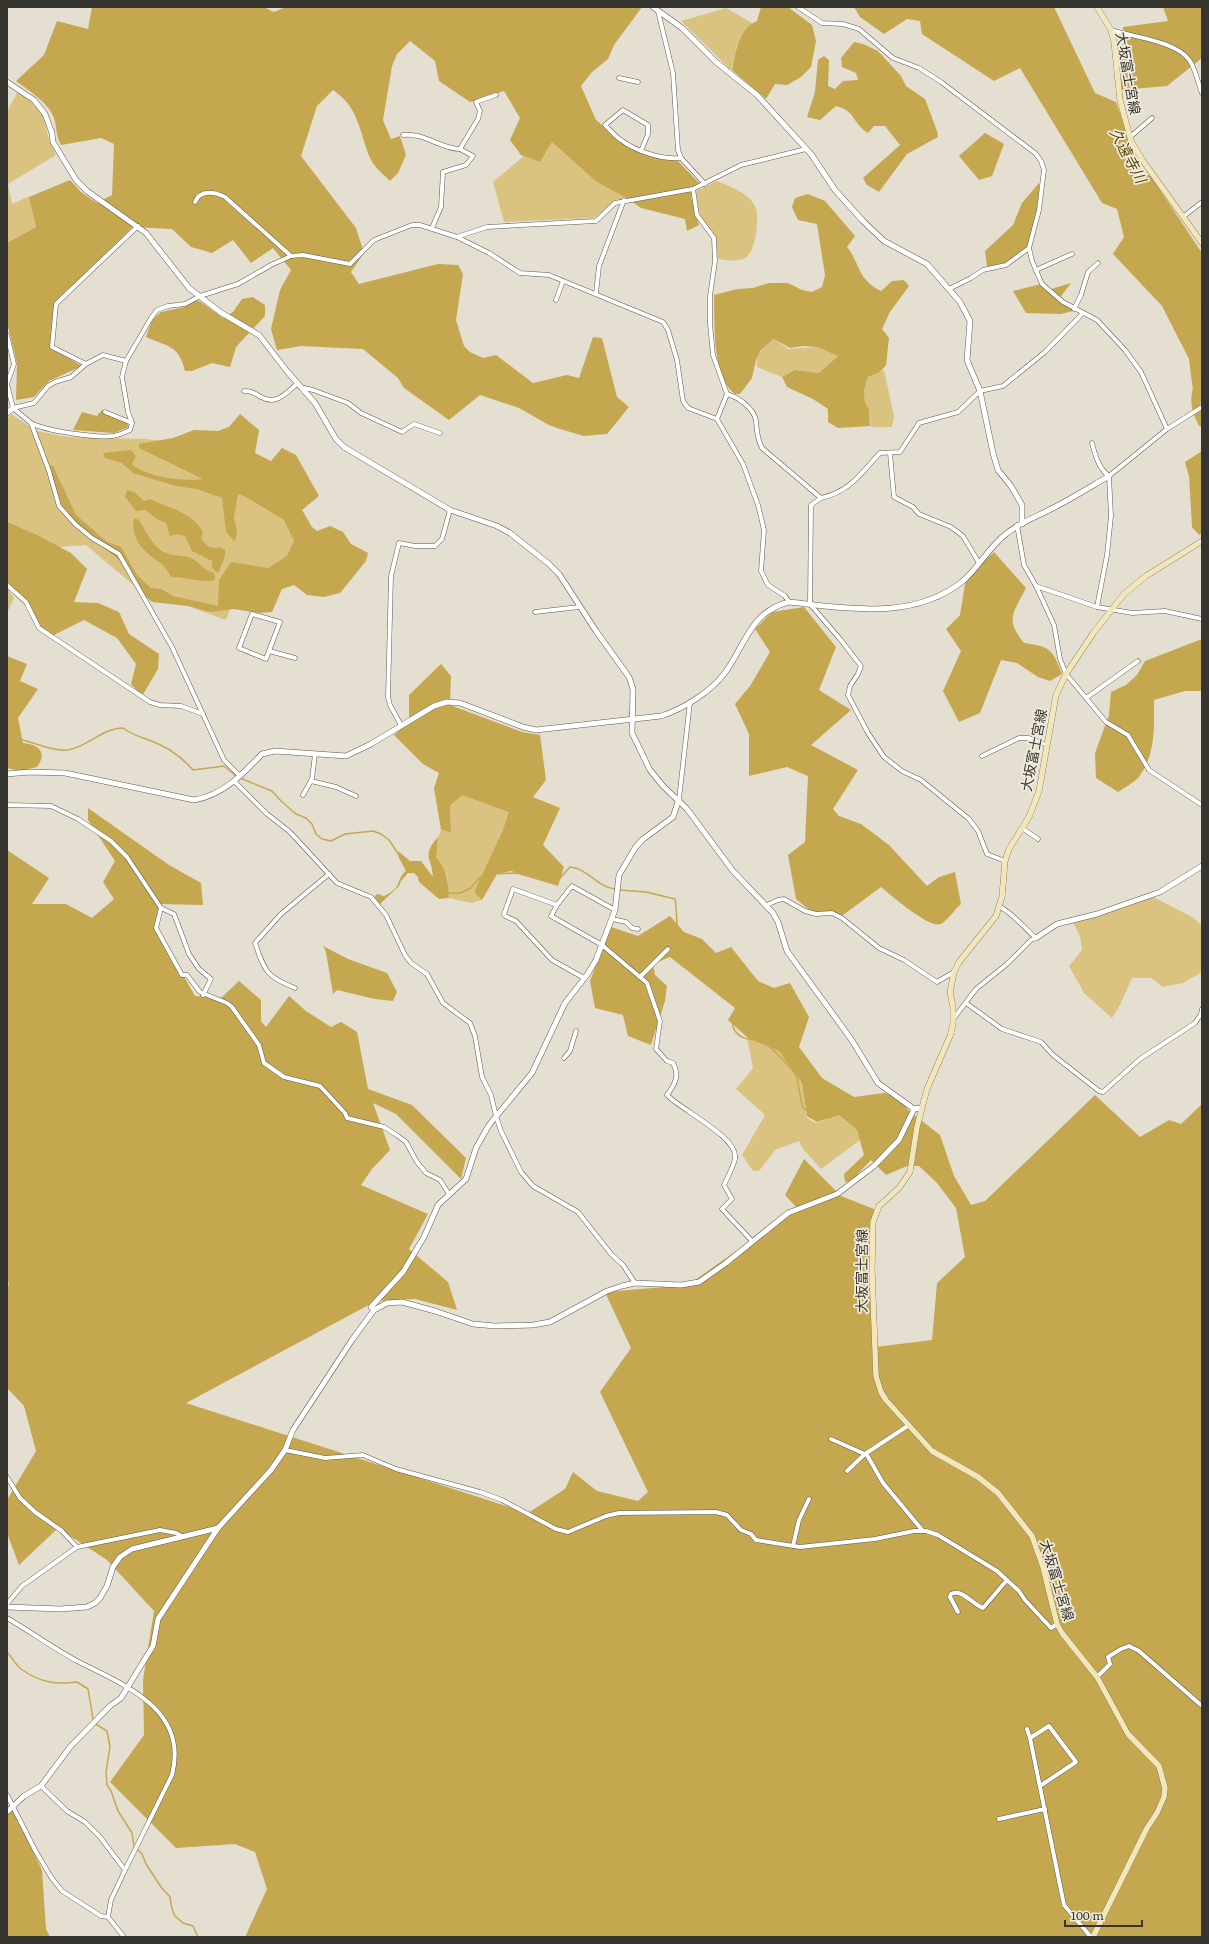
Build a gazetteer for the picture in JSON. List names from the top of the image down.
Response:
{
  "streets": {
    "main road": ["大坂富士宮線"]
  },
  "water": ["久遠寺川"],
  "scale_bar": "100 m"
}
